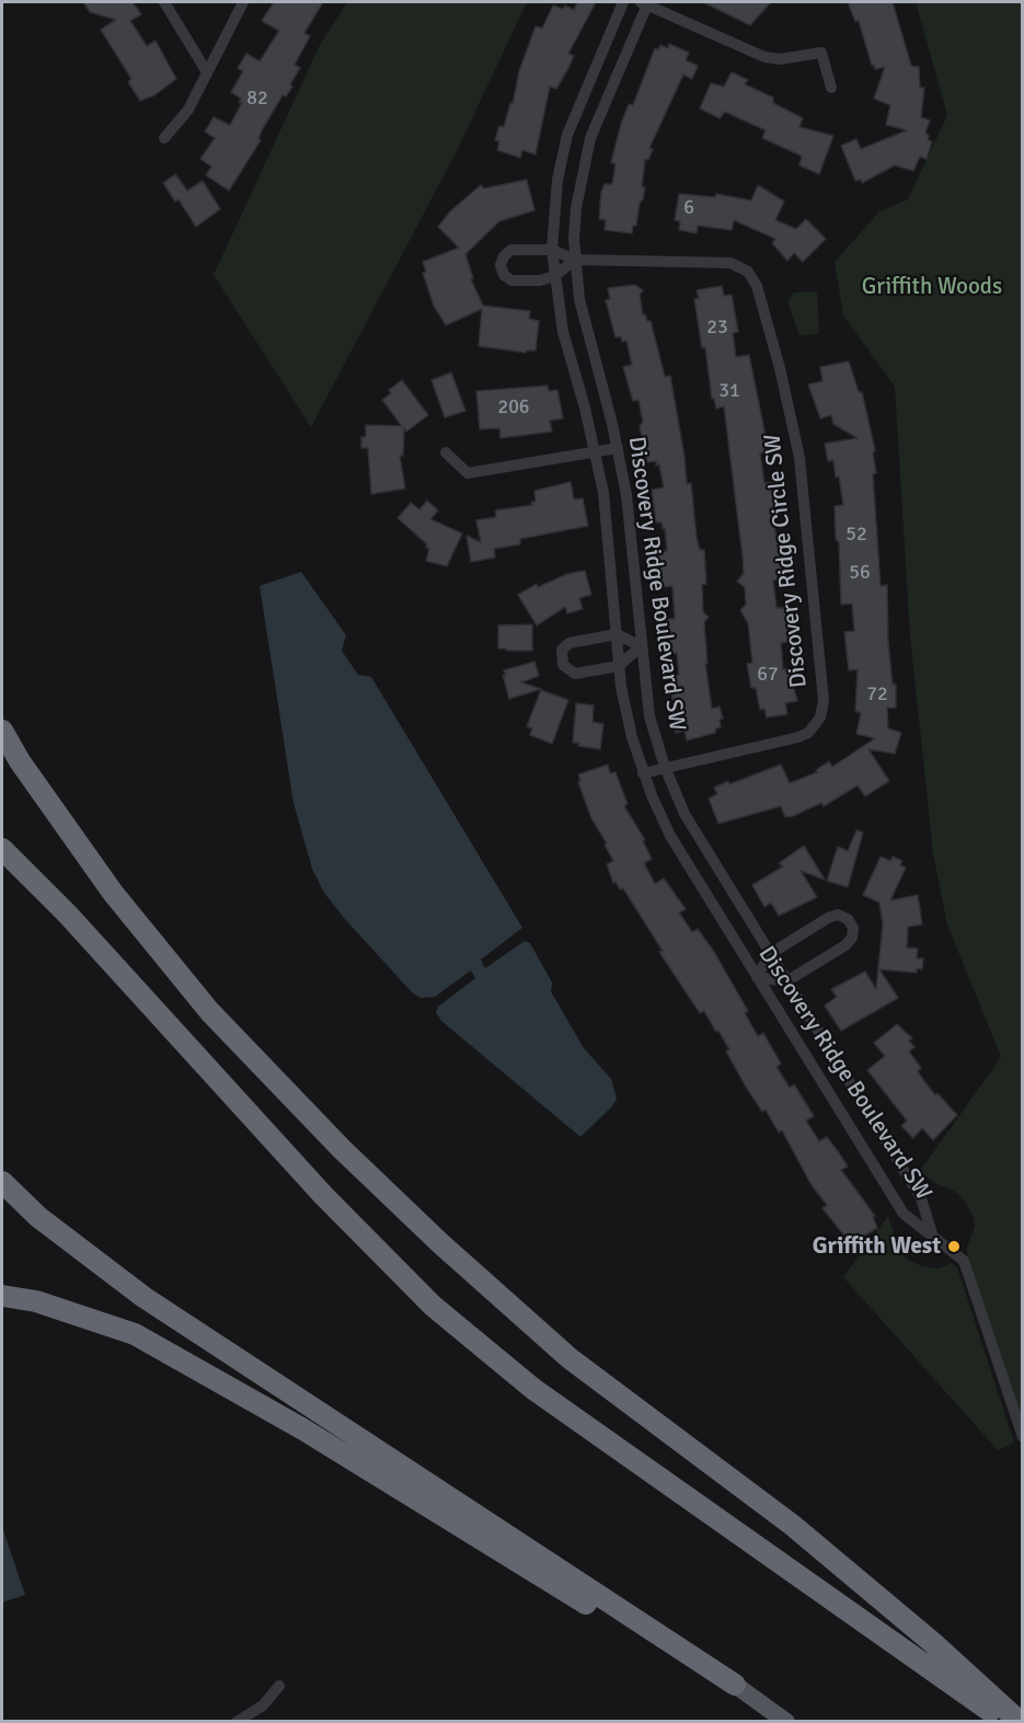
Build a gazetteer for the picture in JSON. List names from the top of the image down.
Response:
{
  "streets": {
    "street": ["Discovery Ridge Circle SW", "Discovery Ridge Boulevard SW"]
  },
  "crossings": [
    ["Discovery Ridge Circle SW", "Discovery Ridge Boulevard SW"]
  ],
  "parks": ["Griffith Woods"],
  "places": ["Griffith West"],
  "house_numbers": [
    "82",
    "6",
    "23",
    "31",
    "206",
    "52",
    "56",
    "67",
    "72"
  ]
}
